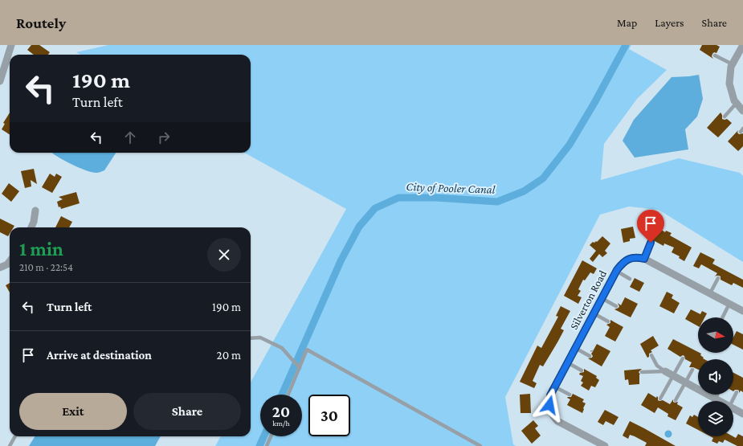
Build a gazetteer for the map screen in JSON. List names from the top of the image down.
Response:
{
  "streets": {
    "street": ["Silverton Road"]
  },
  "water": ["City of Pooler Canal"],
  "north": "right",
  "page": {
    "header": "Routely",
    "nav": ["Map", "Layers", "Share"],
    "turn": ["190 m", "Turn left"],
    "heading": ["1 min", "210 m · 22:54"],
    "list": [
      {
        "name": "Turn left",
        "value": "190 m"
      },
      {
        "name": "Arrive at destination",
        "value": "20 m"
      }
    ],
    "buttons": ["Exit", "Share"],
    "speed": "20 km/h",
    "limit": "30"
  }
}
